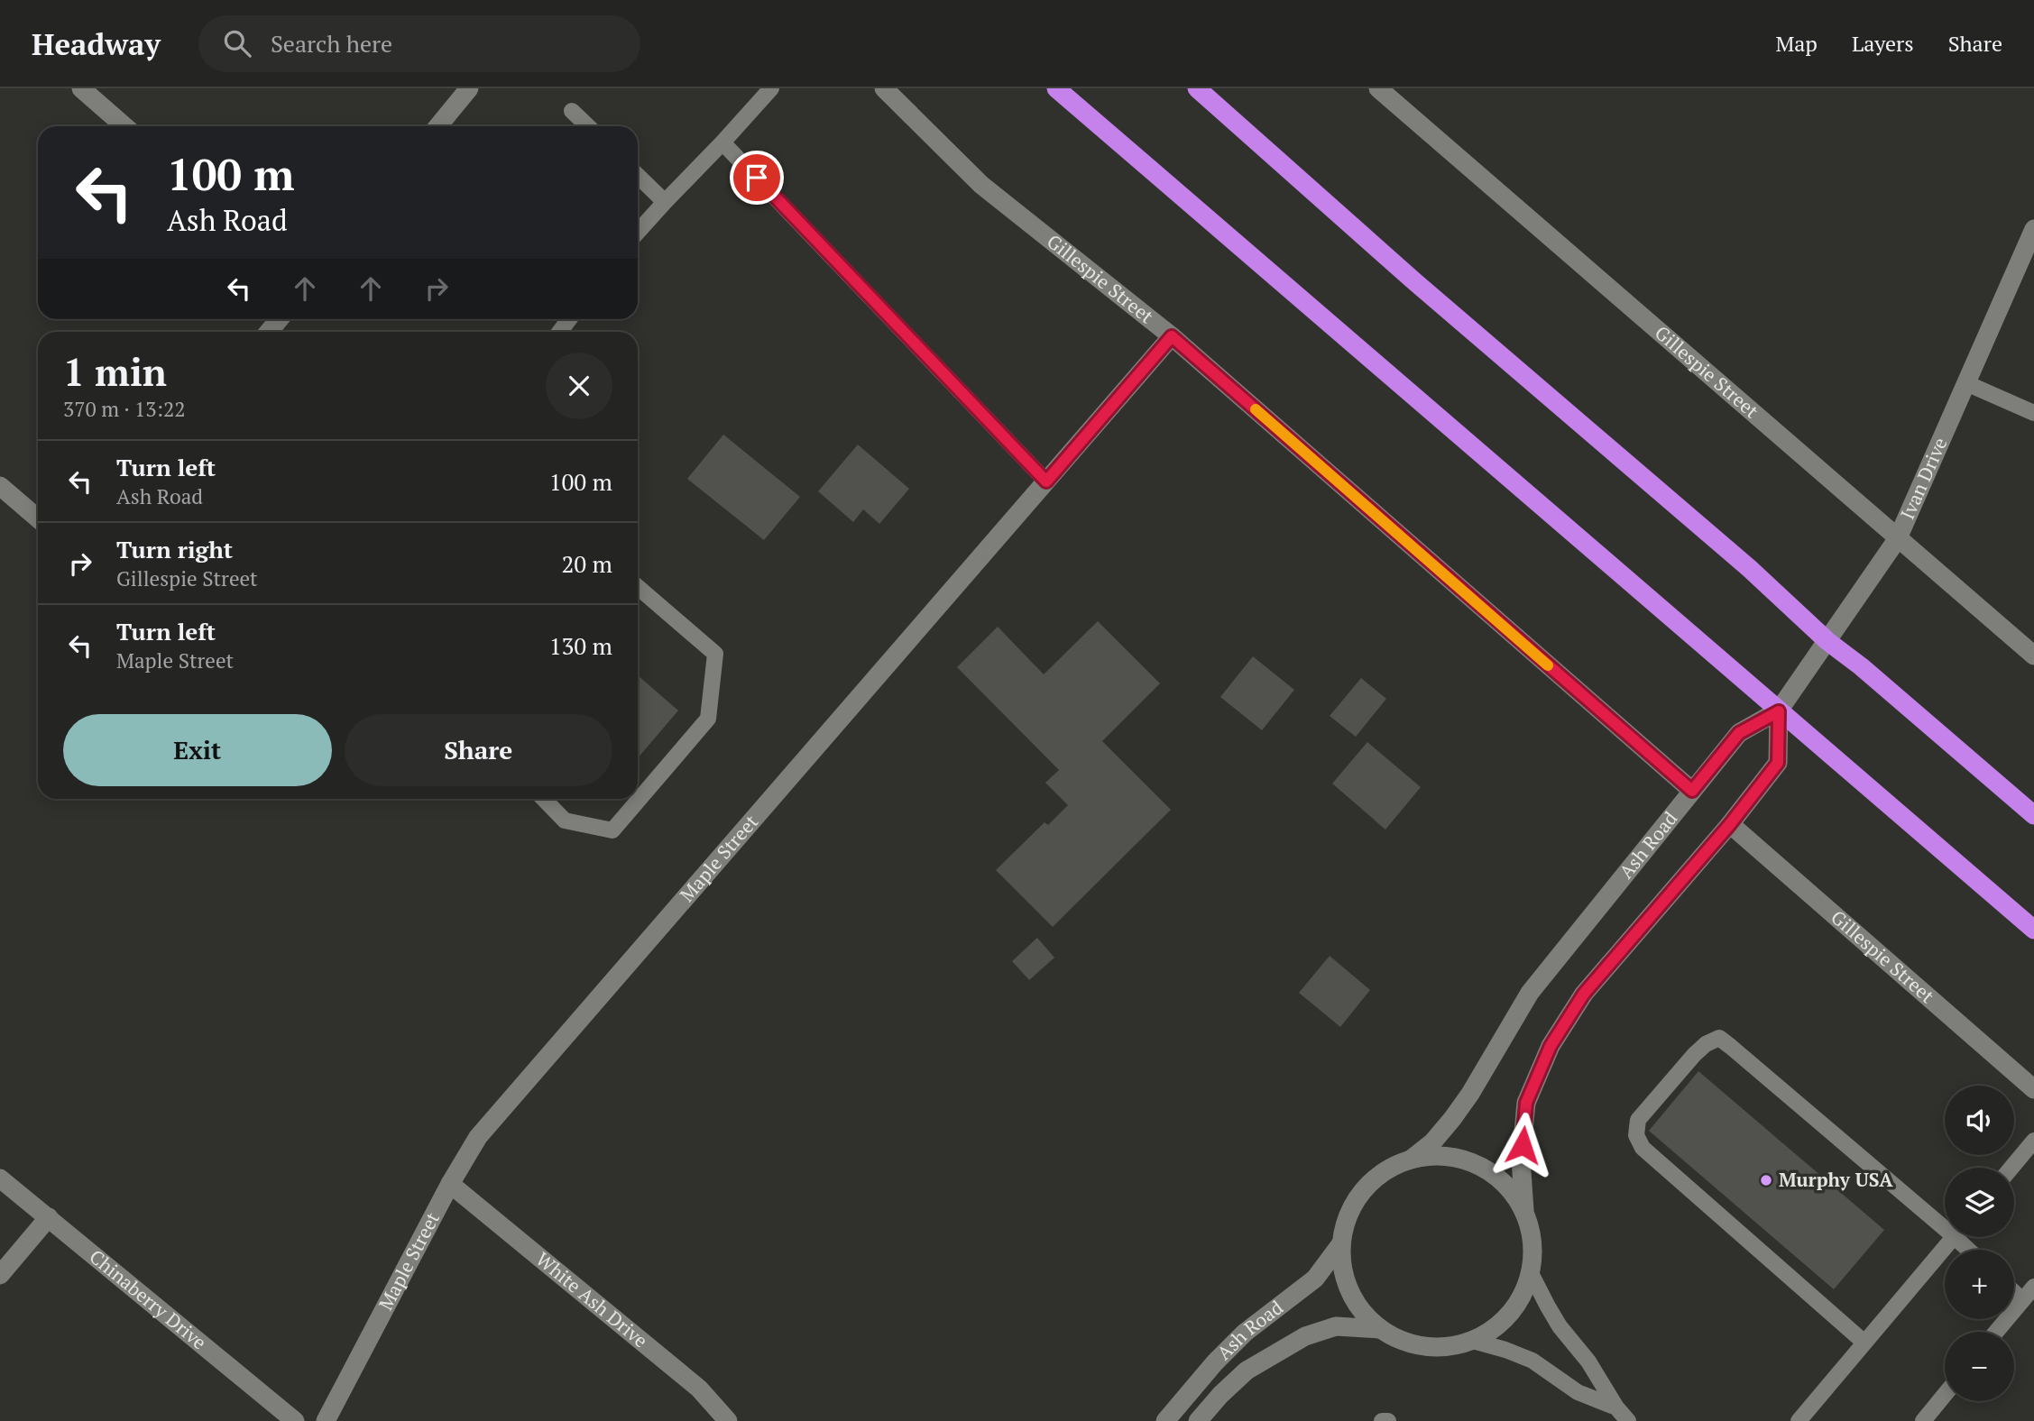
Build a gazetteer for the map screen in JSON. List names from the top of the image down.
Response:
{
  "streets": {
    "street": [
      "Gillespie Street",
      "Ivan Drive",
      "Ash Road",
      "Maple Street",
      "Chinaberry Drive",
      "White Ash Drive"
    ]
  },
  "crossings": [
    ["Gillespie Street", "Ivan Drive"],
    ["Gillespie Street", "Ash Road"],
    ["Gillespie Street", "Maple Street"],
    ["Ivan Drive", "Ash Road"],
    ["Maple Street", "White Ash Drive"]
  ],
  "places": ["Murphy USA"],
  "page": {
    "header": "Headway",
    "search": "Search here",
    "nav": ["Map", "Layers", "Share"],
    "turn": ["100 m", "Ash Road"],
    "heading": ["1 min", "370 m · 13:22"],
    "list": [
      {
        "name": "Turn left",
        "note": "Ash Road",
        "value": "100 m"
      },
      {
        "name": "Turn right",
        "note": "Gillespie Street",
        "value": "20 m"
      },
      {
        "name": "Turn left",
        "note": "Maple Street",
        "value": "130 m"
      }
    ],
    "buttons": ["Exit", "Share"],
    "map_buttons": ["+", "−"]
  }
}
